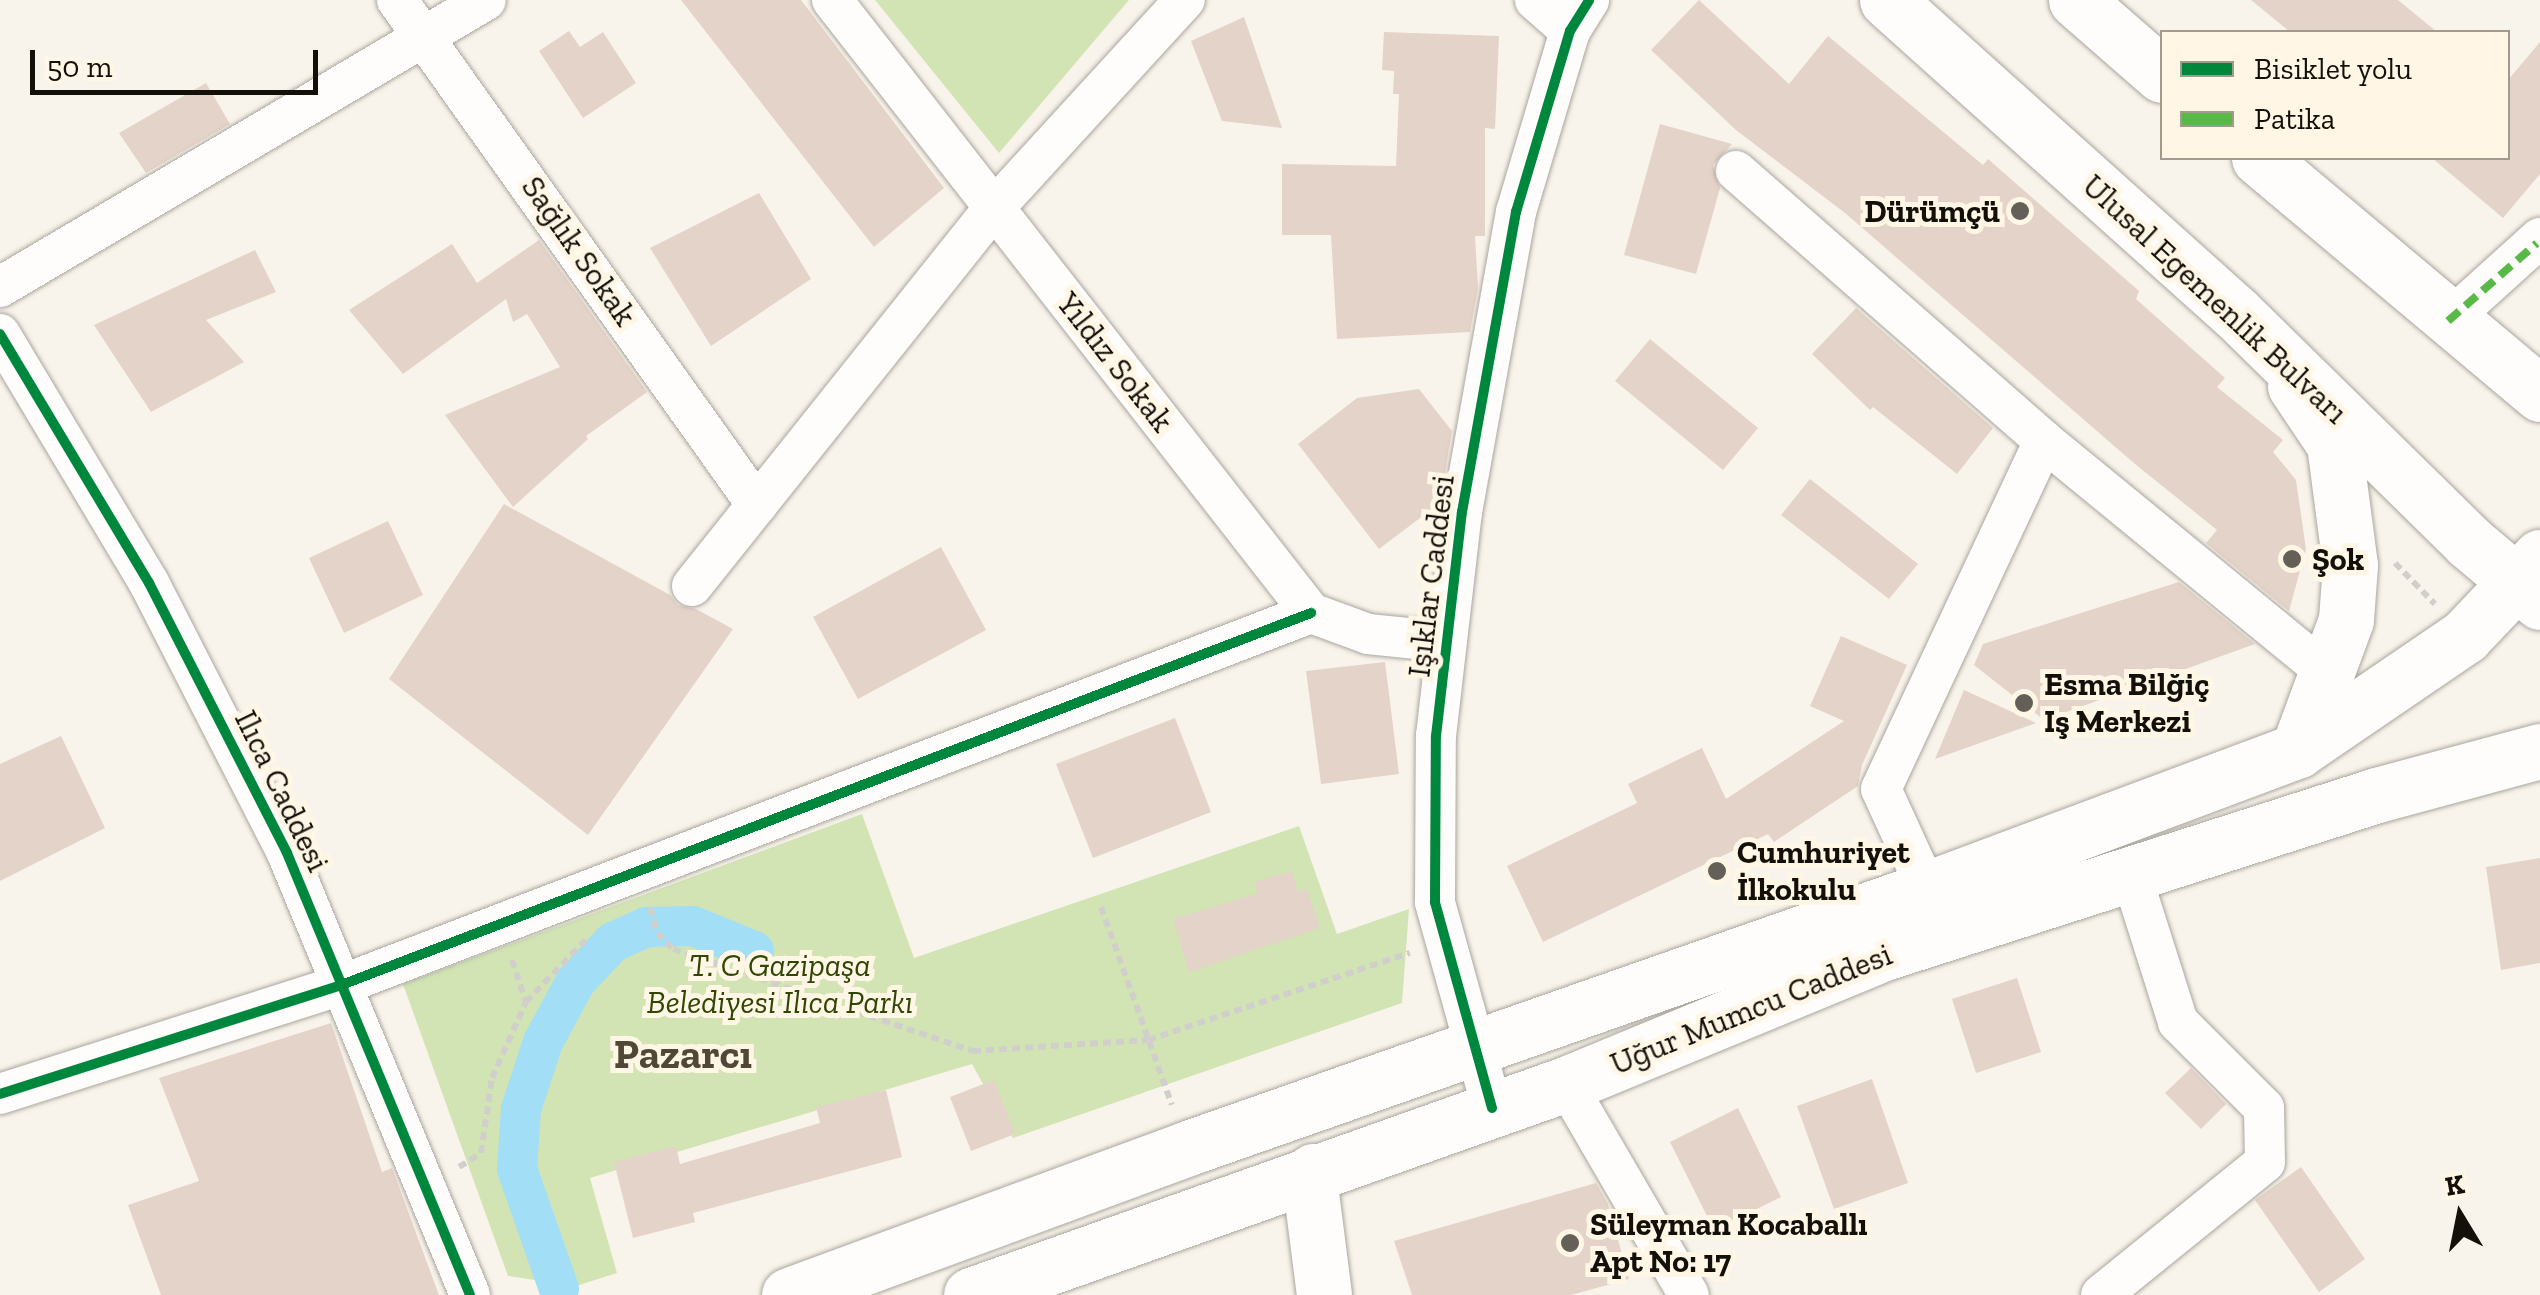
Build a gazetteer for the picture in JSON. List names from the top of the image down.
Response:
{
  "streets": {
    "main road": ["Ulusal Egemenlik Bulvarı", "Uğur Mumcu Caddesi"],
    "street": [
      "Sağlık Sokak",
      "Yıldız Sokak",
      "Işıklar Caddesi",
      "Ilıca Caddesi"
    ]
  },
  "crossings": [
    ["Ulusal Egemenlik Bulvarı", "Uğur Mumcu Caddesi"],
    ["Işıklar Caddesi", "Uğur Mumcu Caddesi"]
  ],
  "districts": ["Pazarcı"],
  "parks": ["T. C Gazipaşa Belediyesi Ilıca Parkı"],
  "places": [
    "Dürümçü",
    "Şok",
    "Esma Bilğiç Iş Merkezi",
    "Cumhuriyet İlkokulu",
    "Süleyman Kocaballı Apt No: 17"
  ],
  "legend": ["Bisiklet yolu", "Patika"],
  "scale_bar": "50 m",
  "north": "top"
}
